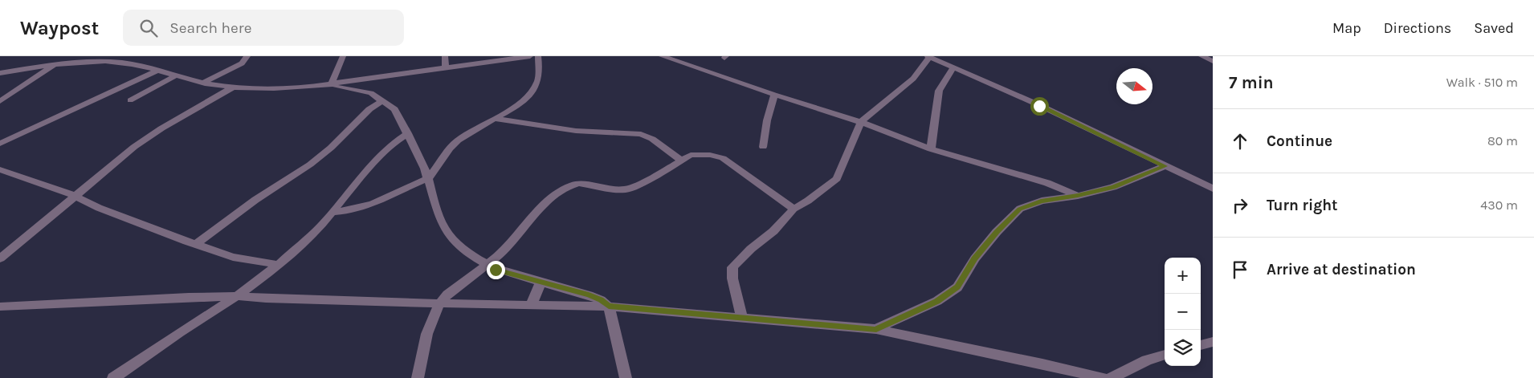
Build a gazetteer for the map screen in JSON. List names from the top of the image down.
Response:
{
  "north": "right",
  "page": {
    "header": "Waypost",
    "search": "Search here",
    "nav": ["Map", "Directions", "Saved"],
    "heading": ["7 min", "Walk · 510 m"],
    "list": [
      ["Continue", "80 m"],
      ["Turn right", "430 m"],
      "Arrive at destination"
    ],
    "map_buttons": ["+", "−"]
  }
}
